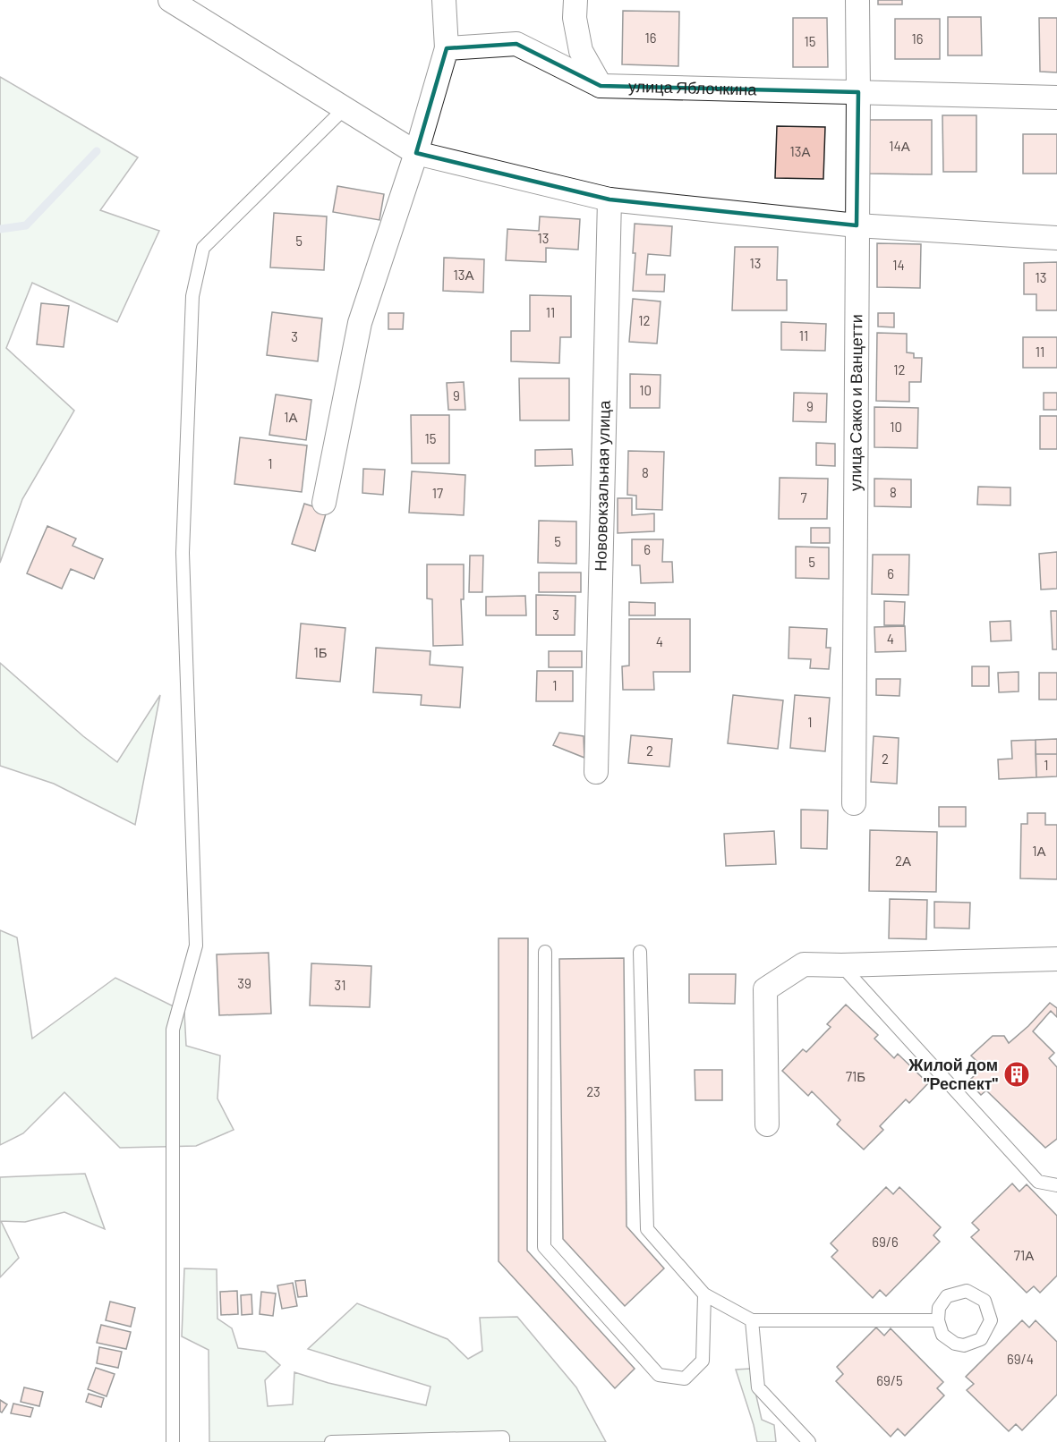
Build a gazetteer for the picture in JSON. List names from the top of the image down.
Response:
{
  "streets": {
    "street": ["улица Яблочкина", "улица Сакко и Ванцетти", "Нововокзальная улица"]
  },
  "crossings": [
    ["улица Яблочкина", "улица Сакко и Ванцетти"]
  ],
  "places": {
    "building": ["Жилой дом \"Респект\""]
  },
  "house_numbers": [
    "16",
    "16",
    "15",
    "14А",
    "13А",
    "13",
    "5",
    "13",
    "14",
    "13А",
    "13",
    "11",
    "12",
    "11",
    "3",
    "11",
    "12",
    "10",
    "9",
    "9",
    "1А",
    "10",
    "15",
    "1",
    "8",
    "8",
    "17",
    "7",
    "5",
    "6",
    "5",
    "6",
    "3",
    "4",
    "4",
    "1Б",
    "1",
    "1",
    "2",
    "2",
    "1",
    "1А",
    "2А",
    "39",
    "31",
    "71Б",
    "23",
    "69/6",
    "71А",
    "69/4",
    "69/5"
  ]
}
